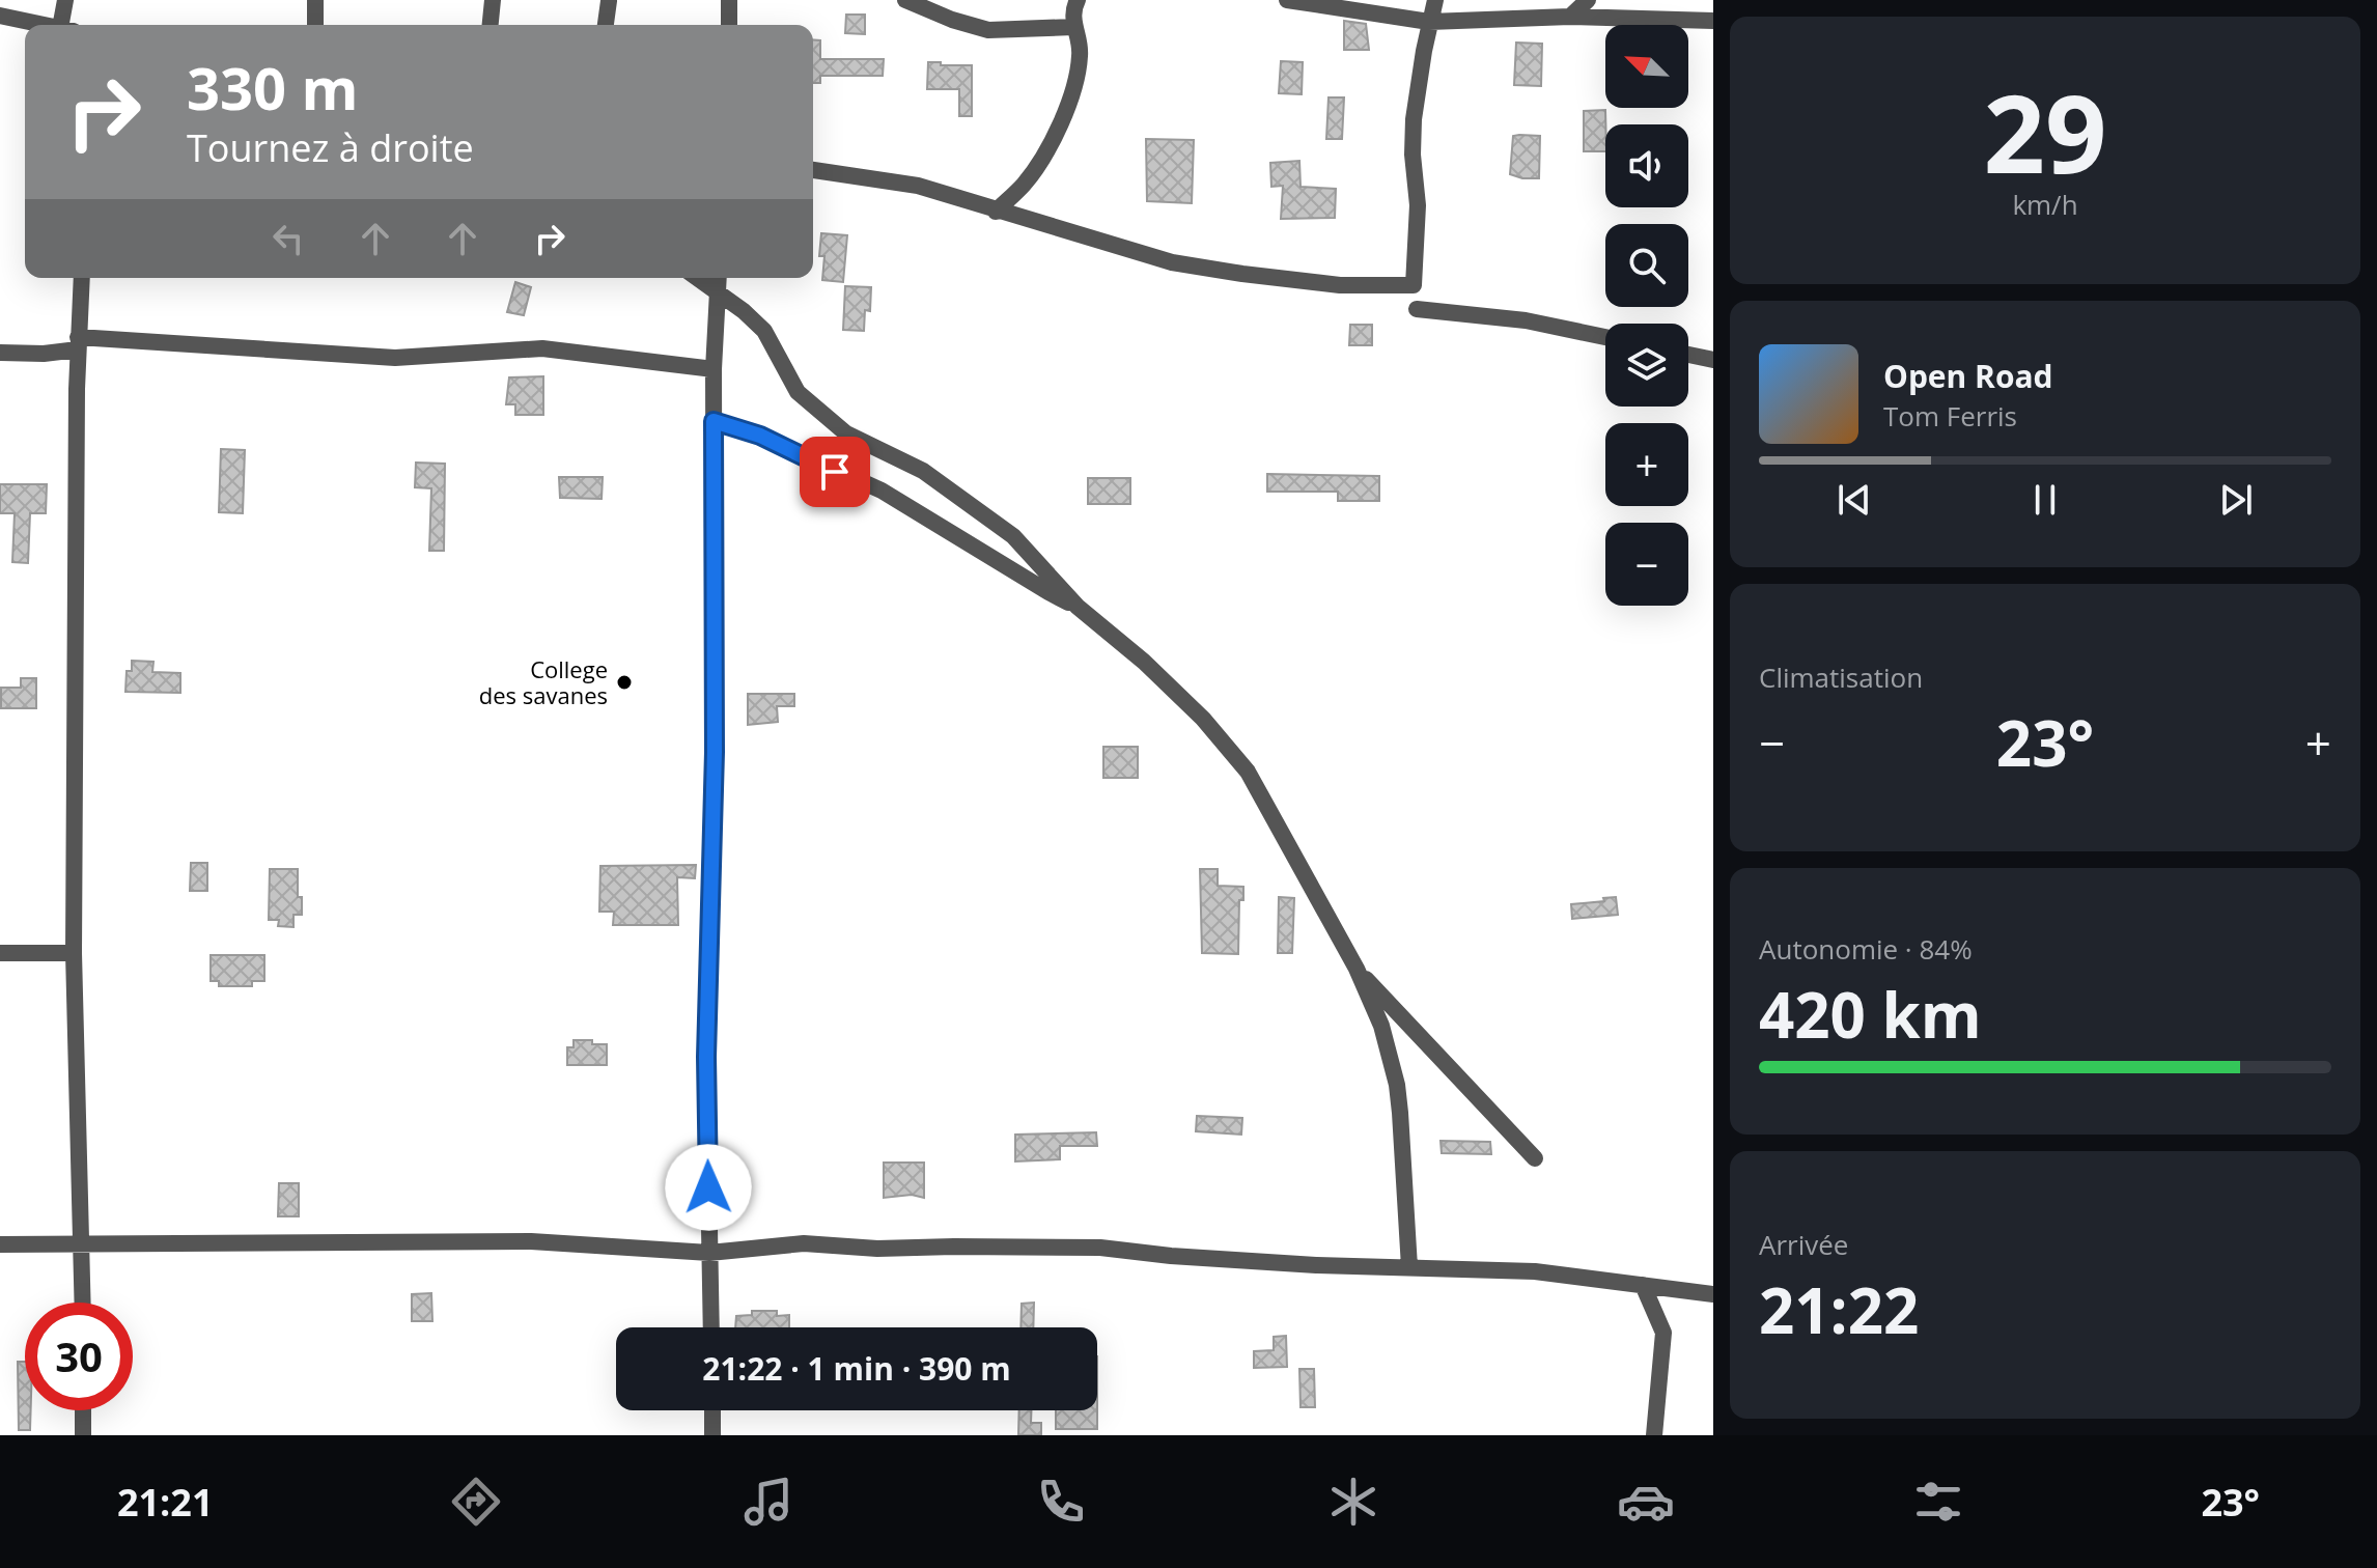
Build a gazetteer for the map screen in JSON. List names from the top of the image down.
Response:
{
  "places": ["College des savanes"],
  "north": "top left",
  "page": {
    "tile": [
      ["29", "km/h"],
      "Climatisation",
      ["Autonomie · 84%", "420 km"],
      ["Arrivée", "21:22"]
    ],
    "map_buttons": ["+", "−"],
    "turn": ["330 m", "Tournez à droite"],
    "song": ["Open Road", "Tom Ferris"],
    "heat": ["−", "23°", "+"],
    "limit": "30",
    "trip": "21:22 · 1 min · 390 m",
    "tabs": ["21:21", "23°"]
  }
}
